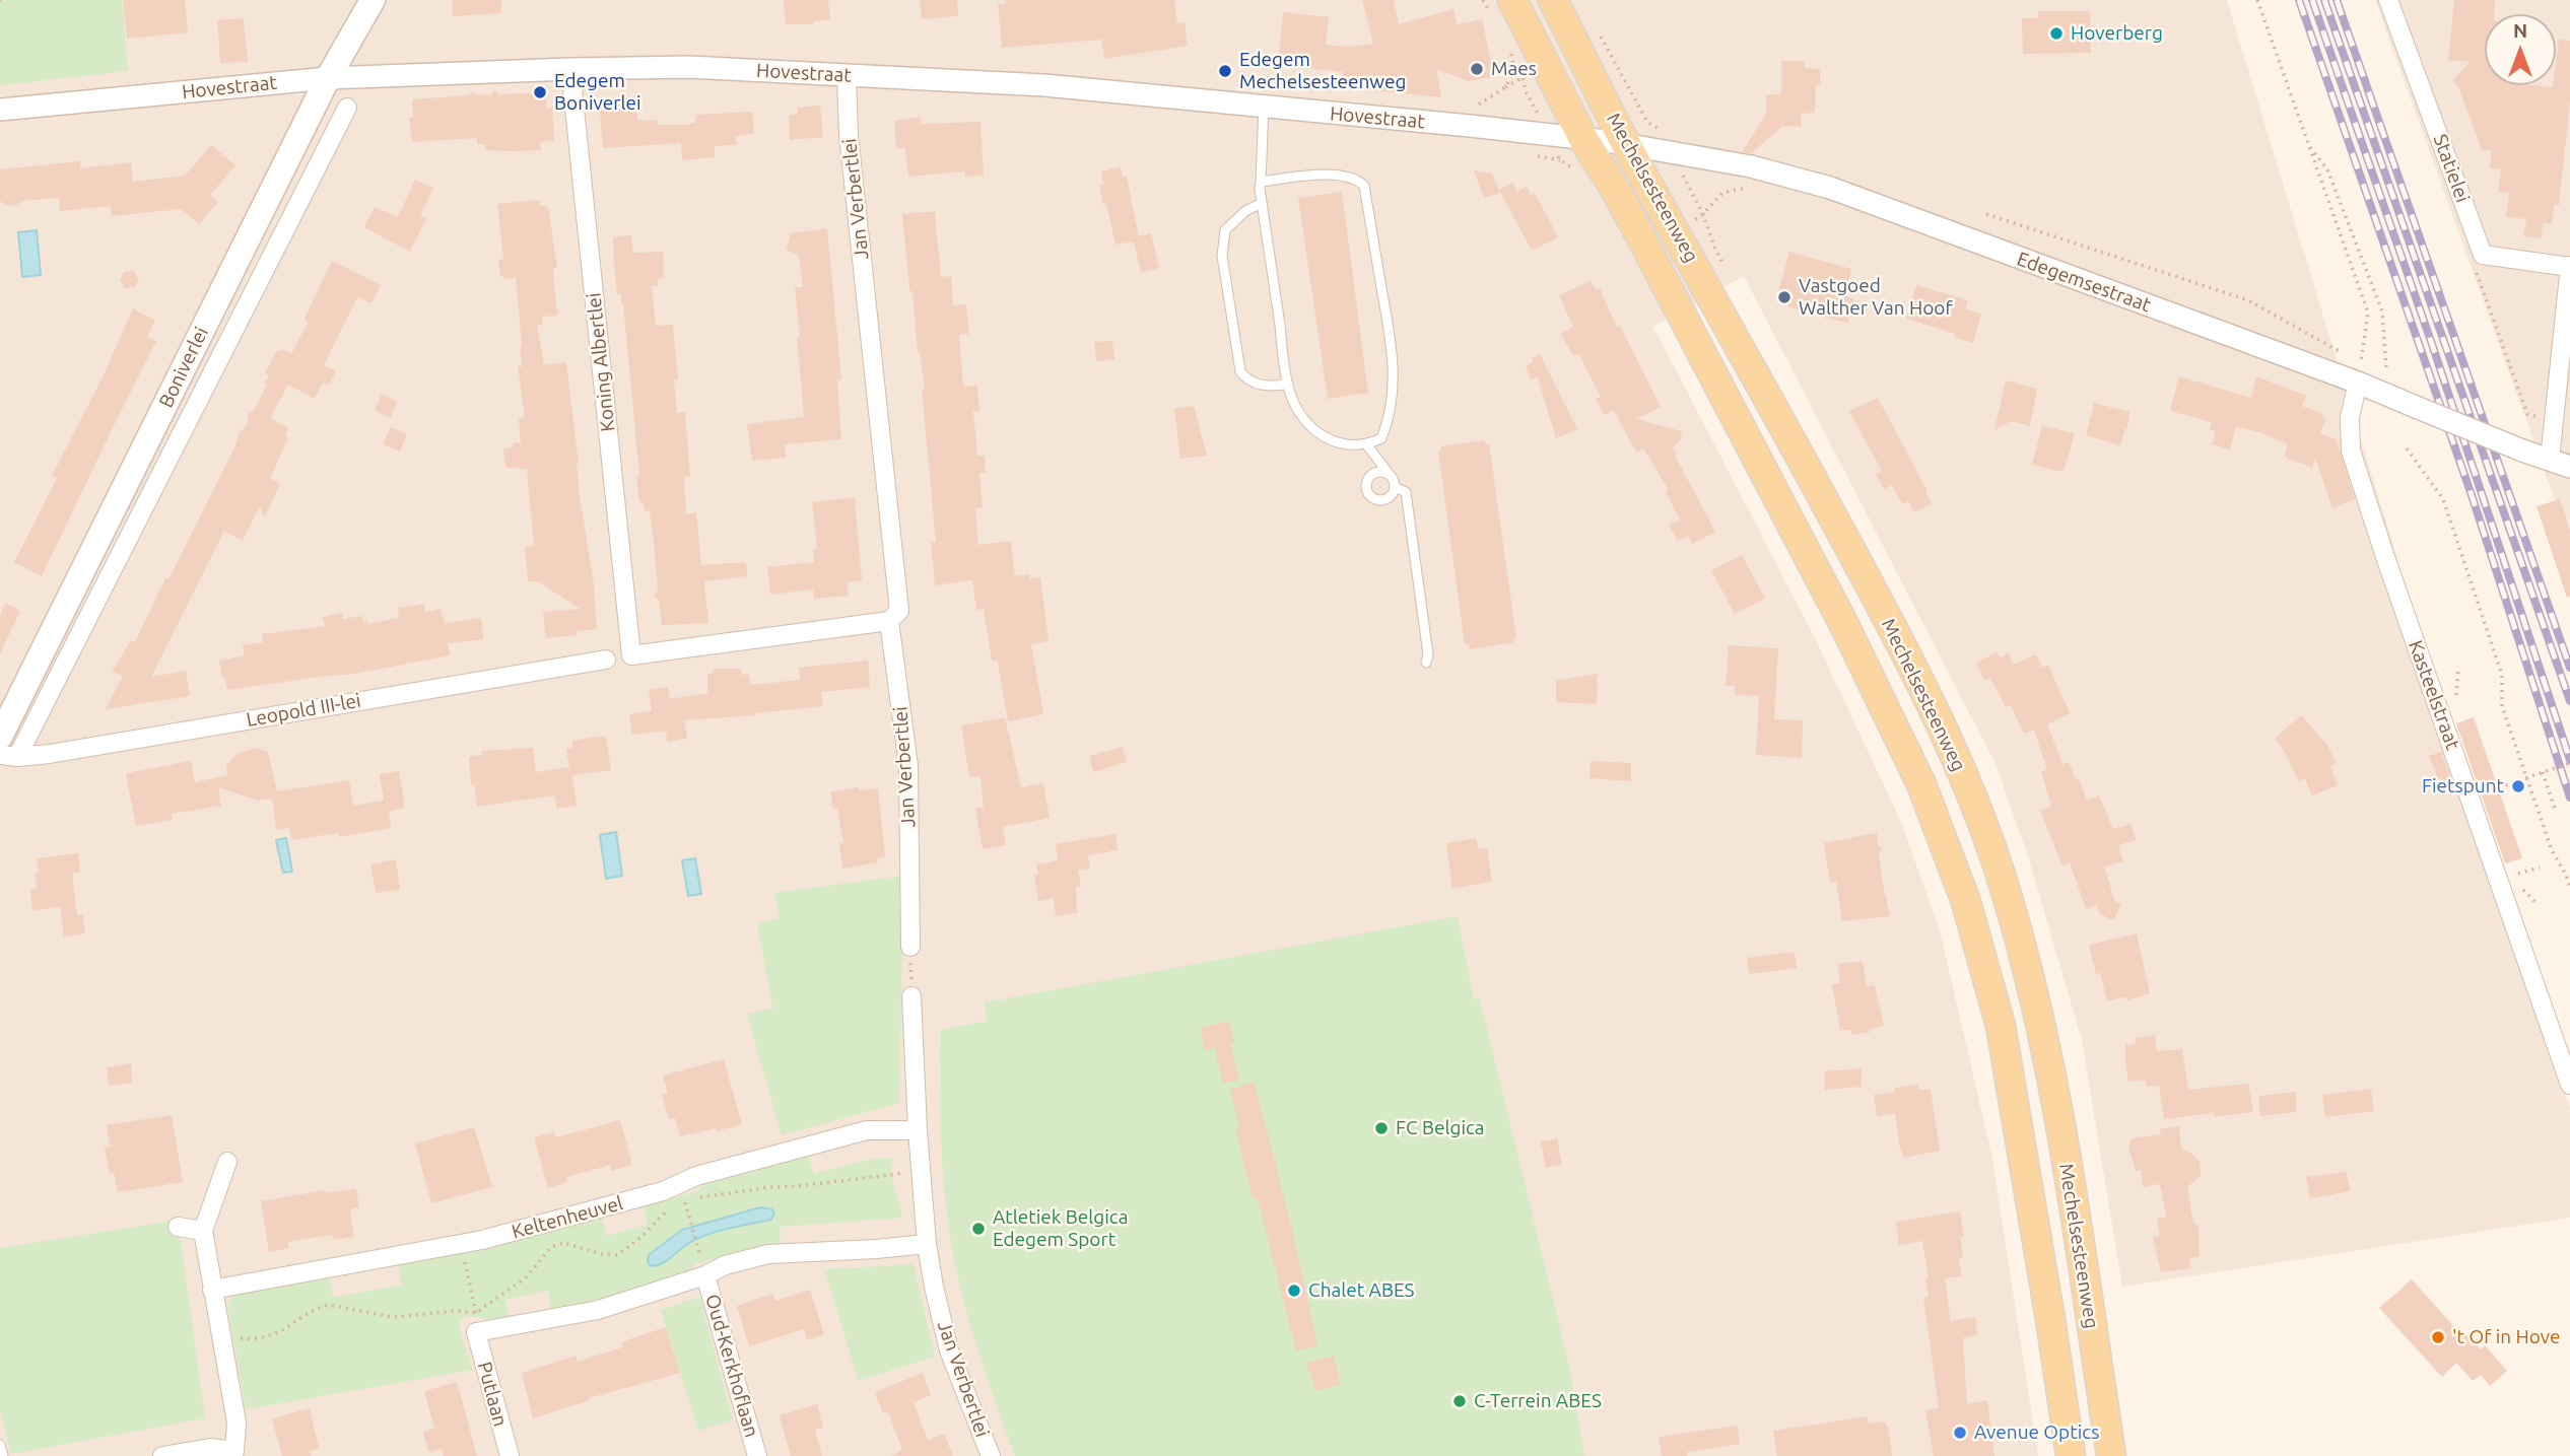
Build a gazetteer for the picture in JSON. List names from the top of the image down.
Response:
{
  "streets": {
    "main road": ["Mechelsesteenweg", "Boniverlei"],
    "street": [
      "Hovestraat",
      "Statielei",
      "Jan Verbertlei",
      "Edegemsestraat",
      "Koning Albertlei",
      "Kasteelstraat",
      "Leopold III-lei",
      "Keltenheuvel",
      "Oud-Kerkhoflaan",
      "Putlaan"
    ]
  },
  "crossings": [
    ["Hovestraat", "Mechelsesteenweg"],
    ["Hovestraat", "Jan Verbertlei"],
    ["Hovestraat", "Edegemsestraat"],
    ["Hovestraat", "Koning Albertlei"],
    ["Hovestraat", "Boniverlei"],
    ["Mechelsesteenweg", "Edegemsestraat"],
    ["Jan Verbertlei", "Koning Albertlei"],
    ["Jan Verbertlei", "Keltenheuvel"],
    ["Edegemsestraat", "Kasteelstraat"],
    ["Boniverlei", "Leopold III-lei"],
    ["Oud-Kerkhoflaan", "Putlaan"]
  ],
  "places": [
    "Hoverberg",
    "Maes",
    "Edegem Mechelsesteenweg",
    "Edegem Boniverlei",
    "Vastgoed Walther Van Hoof",
    "Fietspunt",
    "FC Belgica",
    "Atletiek Belgica Edegem Sport",
    "Chalet ABES",
    "'t Of in Hove",
    "C-Terrein ABES",
    "Avenue Optics"
  ],
  "north": "top"
}
